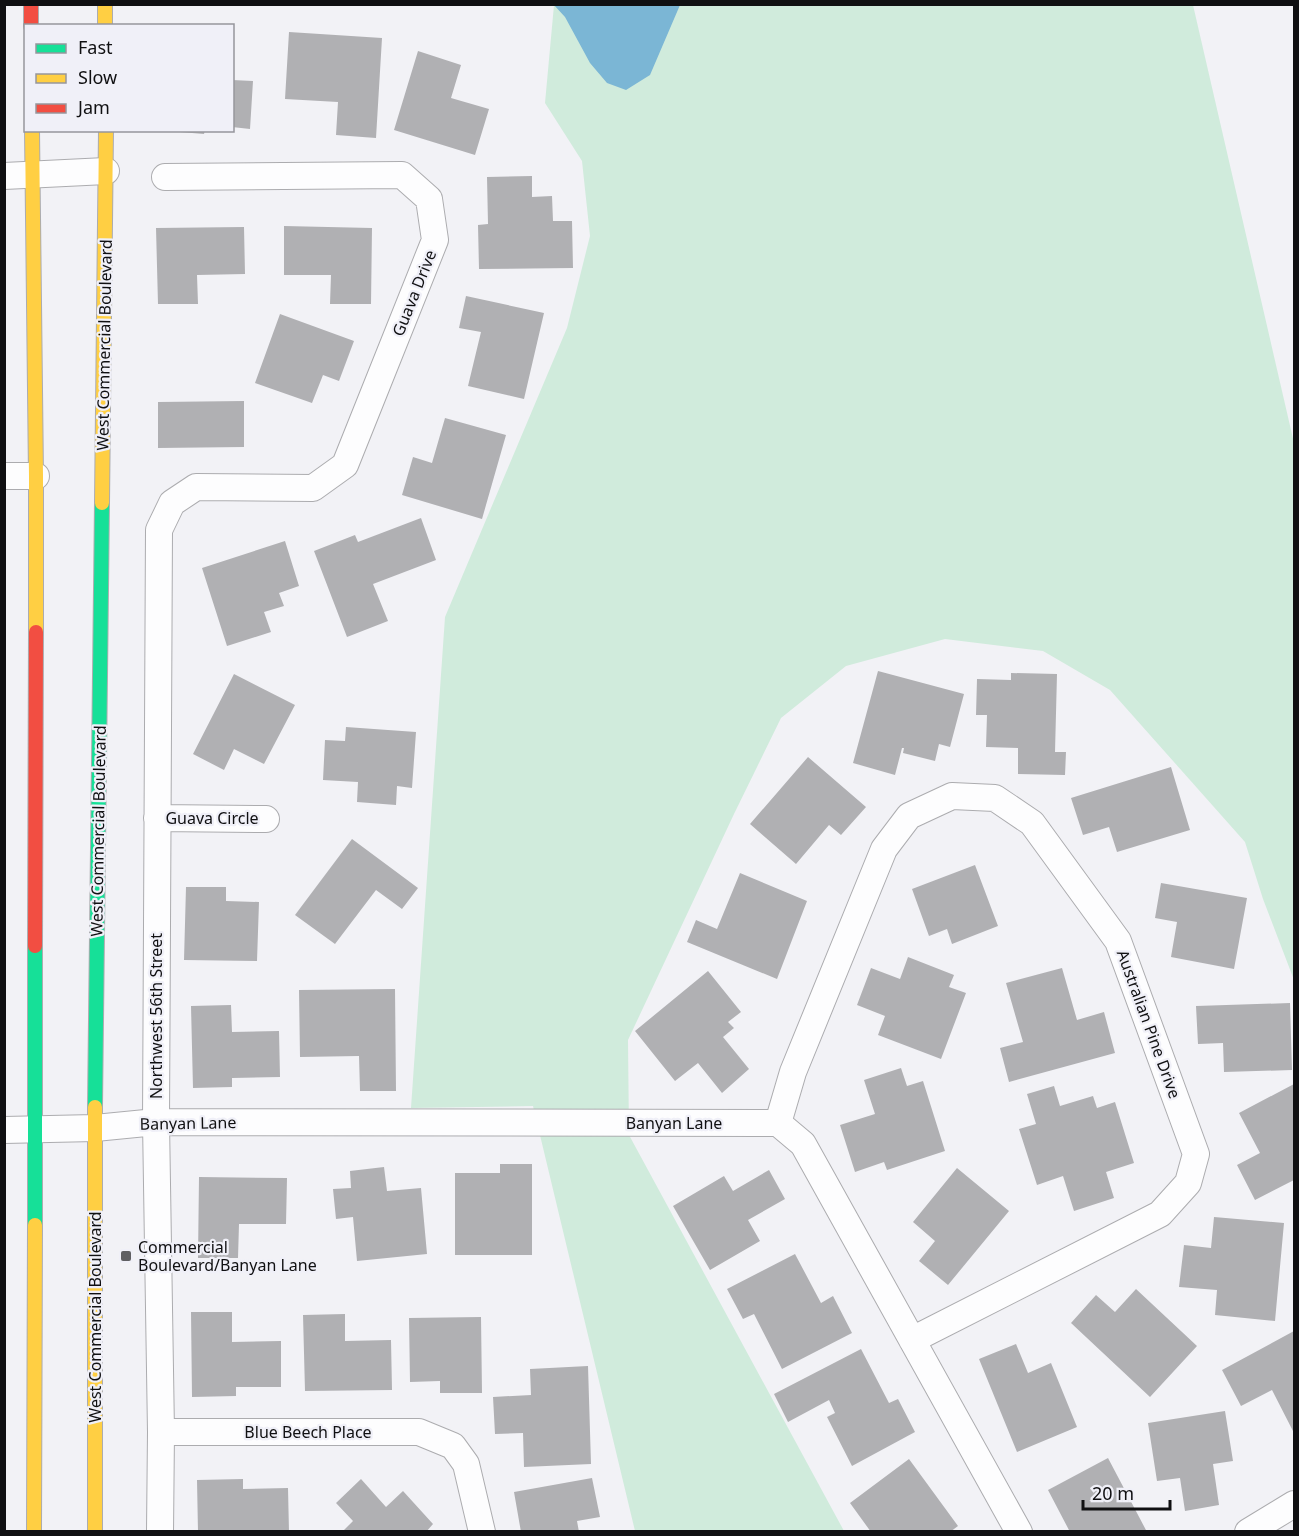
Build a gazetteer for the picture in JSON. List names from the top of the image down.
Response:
{
  "streets": {
    "highway": ["West Commercial Boulevard"],
    "street": [
      "Guava Drive",
      "Guava Circle",
      "Northwest 56th Street",
      "Australian Pine Drive",
      "Banyan Lane",
      "Blue Beech Place"
    ]
  },
  "crossings": [
    ["Guava Drive", "Northwest 56th Street"],
    ["West Commercial Boulevard", "Banyan Lane"],
    ["Guava Circle", "Northwest 56th Street"],
    ["Northwest 56th Street", "Banyan Lane"],
    ["Northwest 56th Street", "Blue Beech Place"],
    ["Australian Pine Drive", "Banyan Lane"]
  ],
  "places": {
    "transit": ["Commercial Boulevard/Banyan Lane"]
  },
  "legend": ["Fast", "Slow", "Jam"],
  "scale_bar": "20 m"
}
